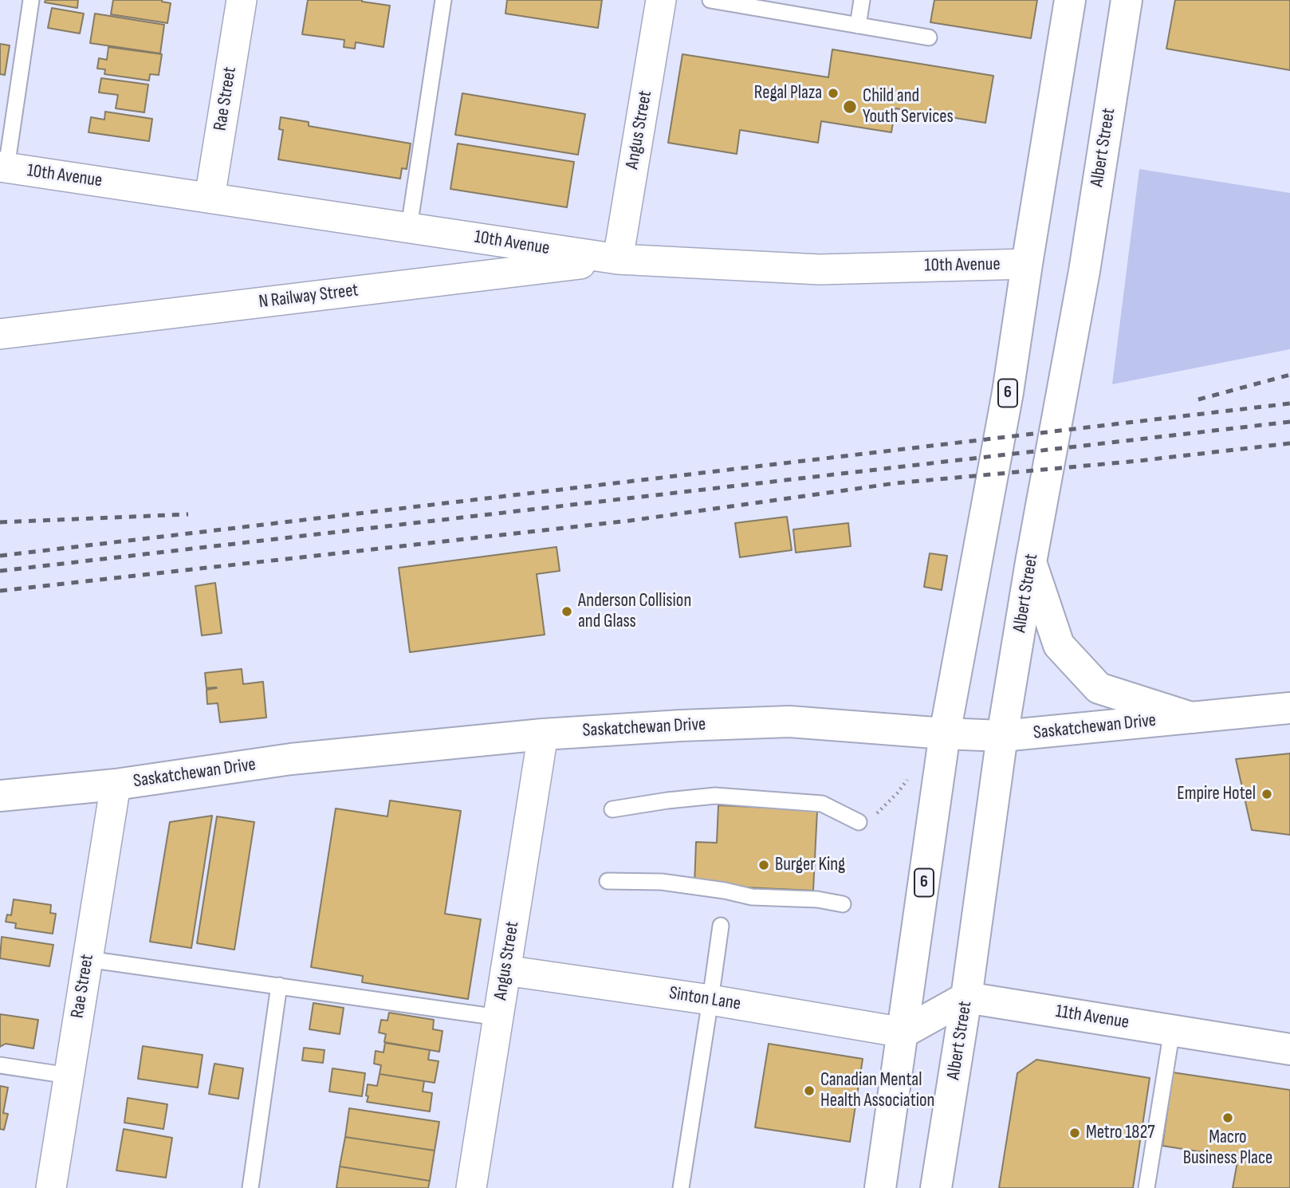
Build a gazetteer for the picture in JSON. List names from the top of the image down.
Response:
{
  "streets": {
    "main road": [
      "Albert Street",
      "6",
      "Saskatchewan Drive",
      "11th Avenue"
    ],
    "street": [
      "Rae Street",
      "Angus Street",
      "10th Avenue",
      "N Railway Street",
      "Sinton Lane"
    ]
  },
  "crossings": [
    ["Rae Street", "10th Avenue"],
    ["Rae Street", "Saskatchewan Drive"],
    ["Angus Street", "10th Avenue"],
    ["Angus Street", "N Railway Street"],
    ["Angus Street", "Saskatchewan Drive"],
    ["Angus Street", "Sinton Lane"],
    ["Albert Street", "Saskatchewan Drive"],
    ["Albert Street", "11th Avenue"],
    ["10th Avenue", "N Railway Street"],
    ["10th Avenue", "6"],
    ["6", "Saskatchewan Drive"],
    ["6", "Sinton Lane"]
  ],
  "places": [
    "Regal Plaza",
    "Child and Youth Services",
    "Anderson Collision and Glass",
    "Empire Hotel",
    "Burger King",
    "Canadian Mental Health Association",
    "Macro Business Place",
    "Metro 1827"
  ]
}
